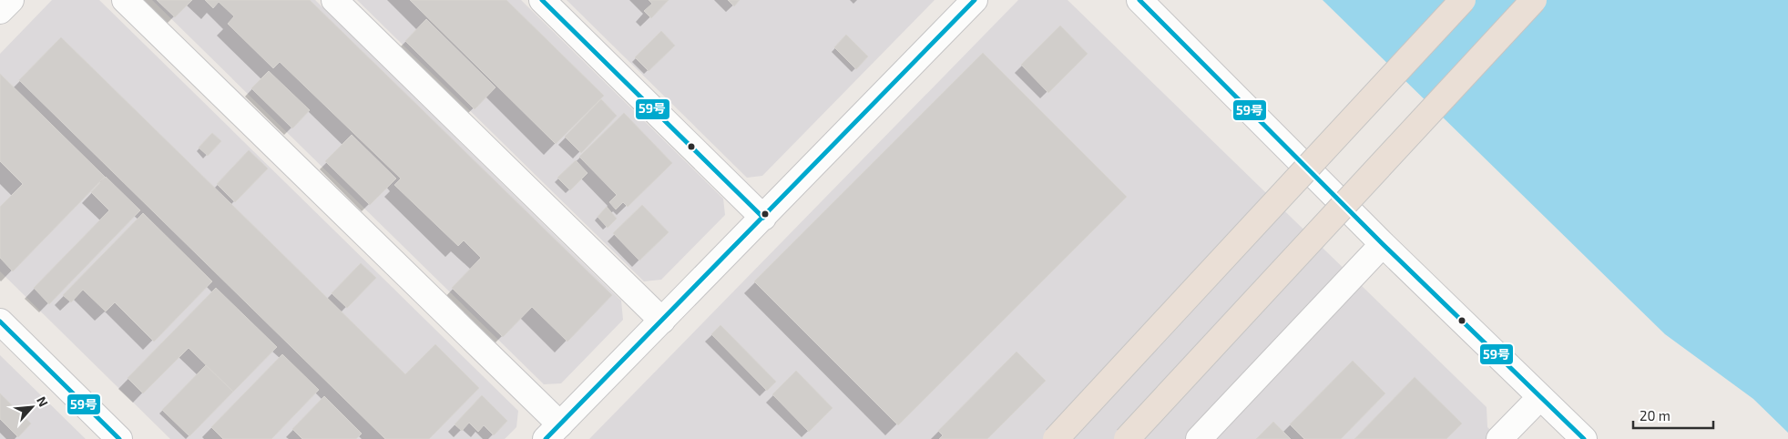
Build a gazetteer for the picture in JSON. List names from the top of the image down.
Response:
{
  "lines": ["transit line 59号"],
  "scale_bar": "20 m",
  "north": "top right"
}
